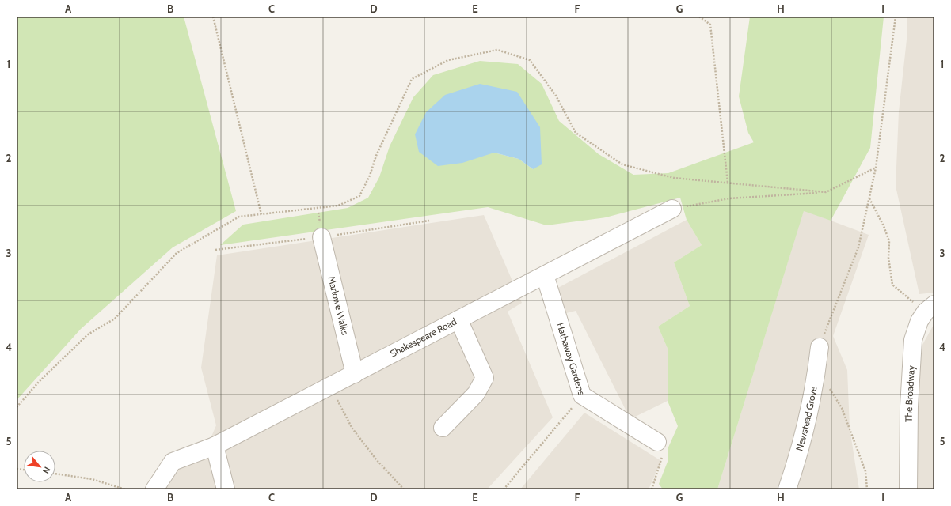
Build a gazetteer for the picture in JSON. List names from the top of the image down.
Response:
{
  "streets": {
    "street": [
      "Marlowe Walks",
      "Shakespeare Road",
      "Hathaway Gardens",
      "The Broadway",
      "Newstead Grove"
    ]
  },
  "crossings": [
    ["Marlowe Walks", "Shakespeare Road"],
    ["Shakespeare Road", "Hathaway Gardens"]
  ],
  "north": "bottom right",
  "grid": {
    "columns": [
      "A",
      "B",
      "C",
      "D",
      "E",
      "F",
      "G",
      "H",
      "I"
    ],
    "rows": [
      "1",
      "2",
      "3",
      "4",
      "5"
    ]
  }
}
